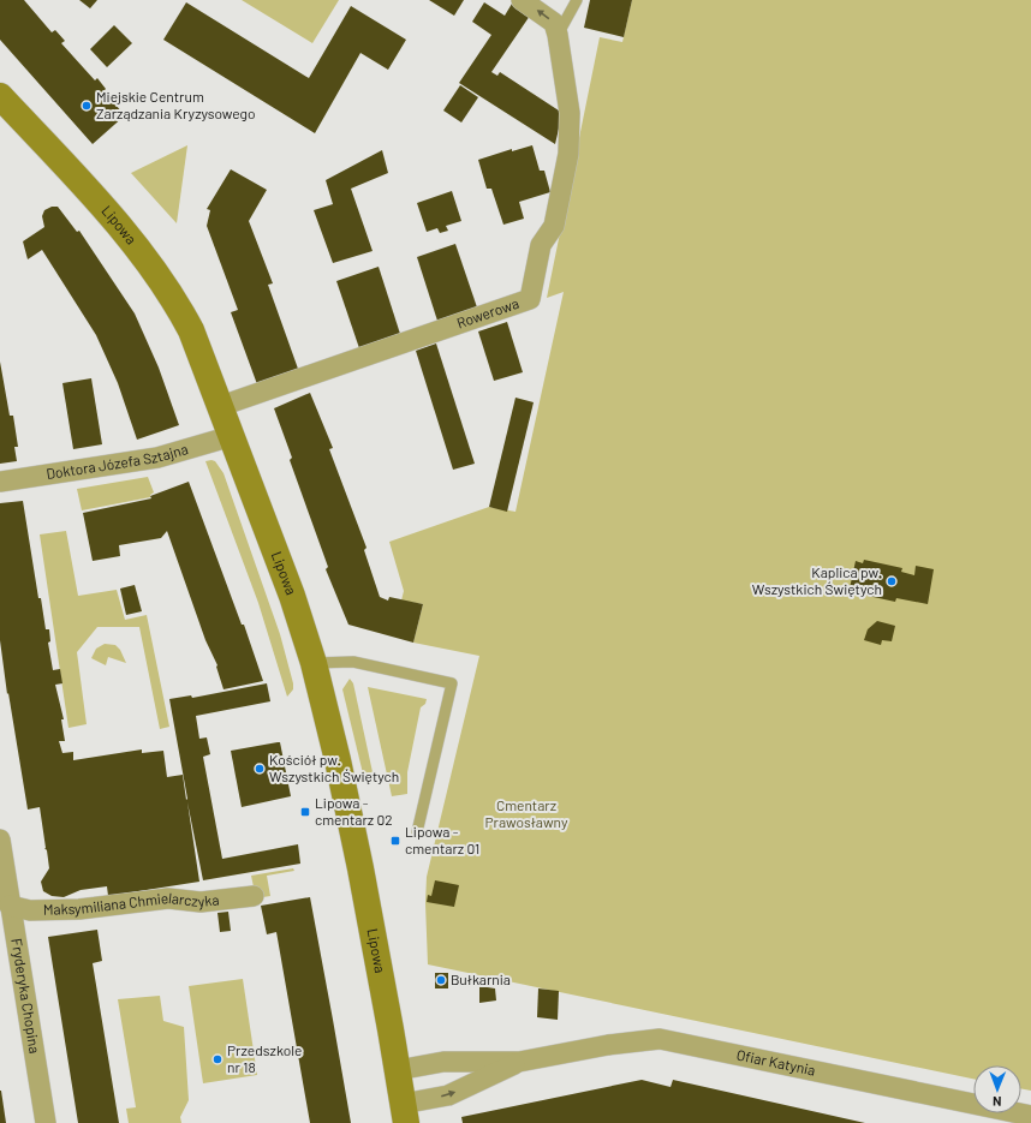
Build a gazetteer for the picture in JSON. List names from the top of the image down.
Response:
{
  "streets": {
    "street": [
      "Lipowa",
      "Rowerowa",
      "Doktora Józefa Sztajna",
      "Maksymiliana Chmielarczyka",
      "Fryderyka Chopina",
      "Ofiar Katynia"
    ]
  },
  "crossings": [
    ["Lipowa", "Rowerowa"],
    ["Lipowa", "Doktora Józefa Sztajna"],
    ["Lipowa", "Ofiar Katynia"],
    ["Maksymiliana Chmielarczyka", "Fryderyka Chopina"]
  ],
  "parks": ["Cmentarz Prawosławny"],
  "places": {
    "other": [
      "Miejskie Centrum Zarządzania Kryzysowego",
      "Kaplica pw. Wszystkich Świętych",
      "Kościół pw. Wszystkich Świętych",
      "Bułkarnia",
      "Przedszkole nr 18"
    ],
    "transit": ["Lipowa - cmentarz 02", "Lipowa - cmentarz 01"]
  },
  "north": "bottom"
}
